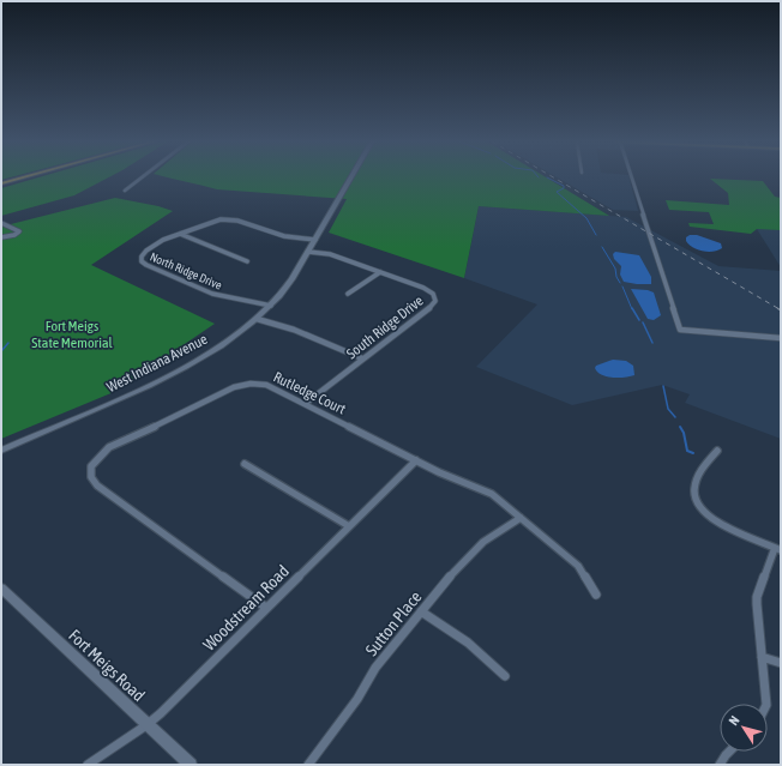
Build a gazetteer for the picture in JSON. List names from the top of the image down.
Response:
{
  "streets": {
    "main road": ["West Indiana Avenue", "Fort Meigs Road"],
    "street": [
      "North Ridge Drive",
      "South Ridge Drive",
      "Rutledge Court",
      "Woodstream Road",
      "Sutton Place"
    ]
  },
  "crossings": [
    ["North Ridge Drive", "West Indiana Avenue"],
    ["South Ridge Drive", "West Indiana Avenue"],
    ["South Ridge Drive", "Rutledge Court"],
    ["Rutledge Court", "Woodstream Road"],
    ["Rutledge Court", "Sutton Place"],
    ["Woodstream Road", "Fort Meigs Road"]
  ],
  "parks": ["Fort Meigs State Memorial"],
  "north": "top left"
}
